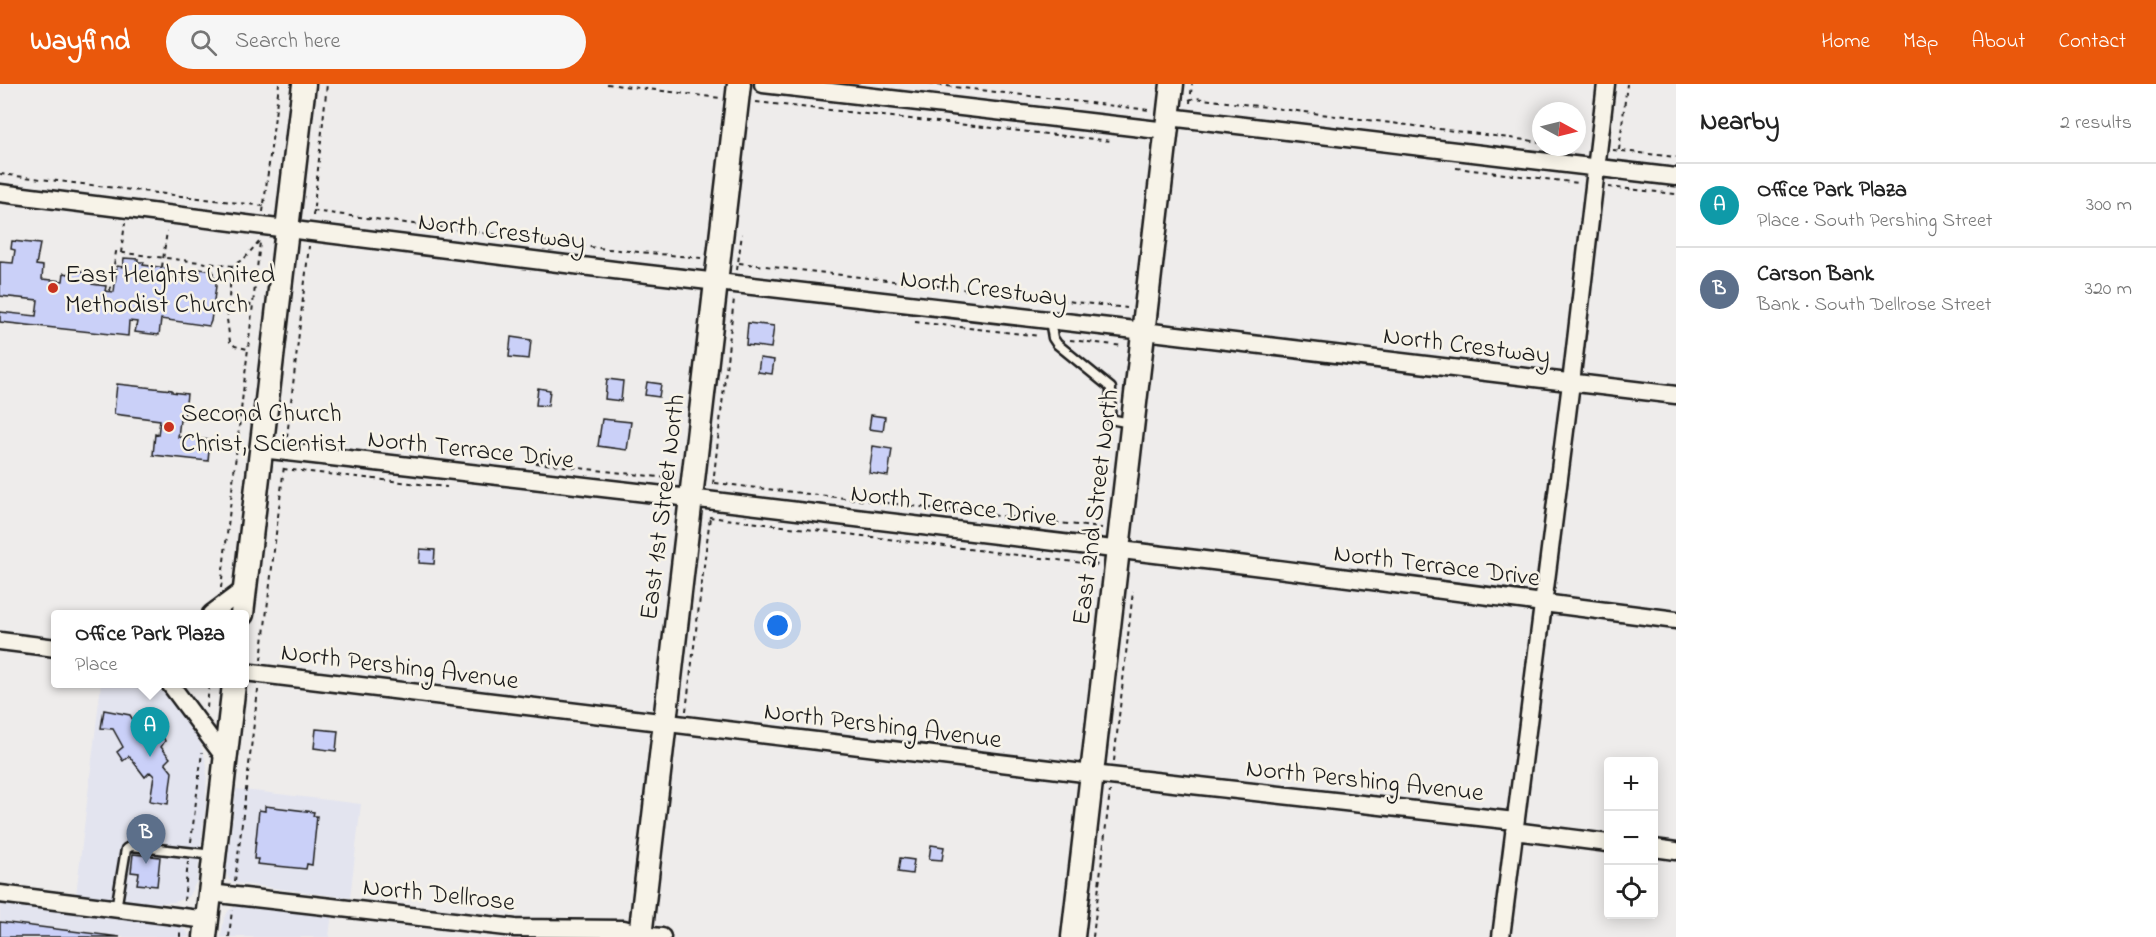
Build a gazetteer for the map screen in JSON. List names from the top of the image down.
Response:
{
  "streets": {
    "street": [
      "North Crestway",
      "North Terrace Drive",
      "East 1st Street North",
      "East 2nd Street North",
      "North Pershing Avenue",
      "North Dellrose"
    ]
  },
  "crossings": [
    ["North Crestway", "East 1st Street North"],
    ["North Crestway", "East 2nd Street North"],
    ["North Terrace Drive", "East 1st Street North"],
    ["North Terrace Drive", "East 2nd Street North"],
    ["East 1st Street North", "North Pershing Avenue"],
    ["East 1st Street North", "North Dellrose"],
    ["East 2nd Street North", "North Pershing Avenue"]
  ],
  "places": ["East Heights United Methodist Church", "Second Church Christ, Scientist"],
  "north": "right",
  "page": {
    "header": "Wayfind",
    "search": "Search here",
    "nav": [
      "Home",
      "Map",
      "About",
      "Contact"
    ],
    "heading": ["Nearby", "2 results"],
    "list": [
      {
        "mark": "A",
        "name": "Office Park Plaza",
        "note": "Place · South Pershing Street",
        "value": "300 m"
      },
      {
        "mark": "B",
        "name": "Carson Bank",
        "note": "Bank · South Dellrose Street",
        "value": "320 m"
      }
    ],
    "popup": ["Office Park Plaza", "Place"],
    "pins": ["A", "B"],
    "map_buttons": ["+", "−"]
  }
}
